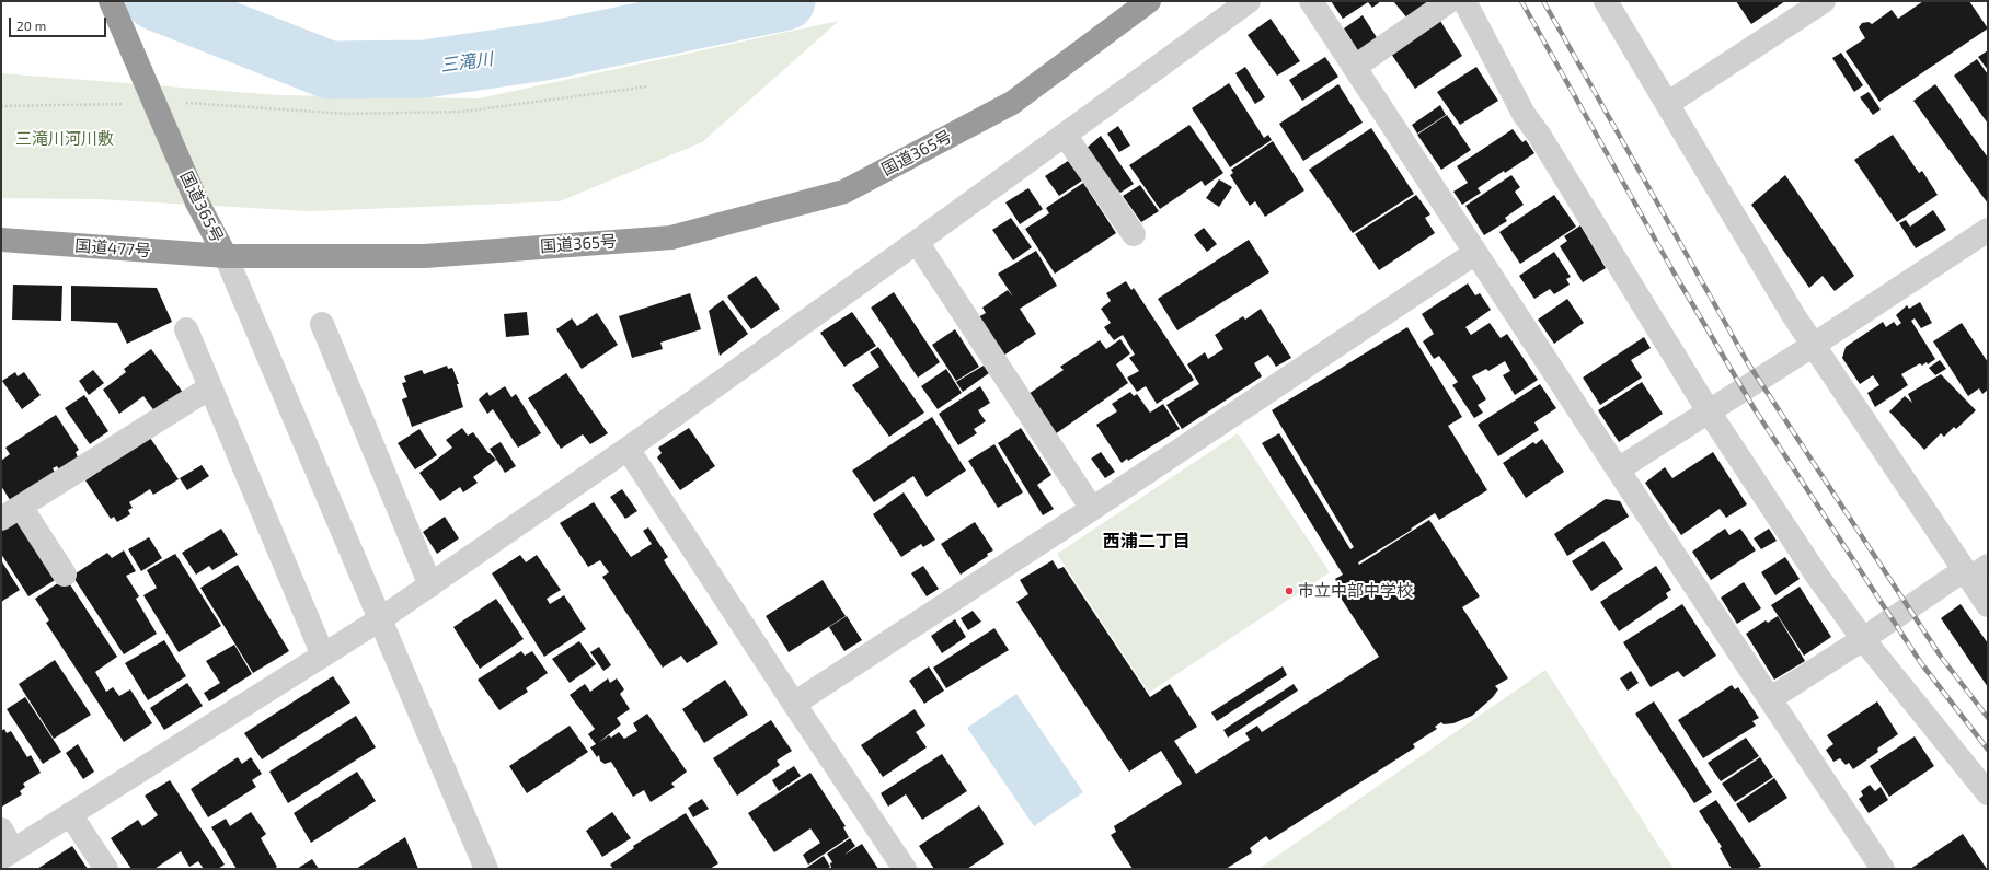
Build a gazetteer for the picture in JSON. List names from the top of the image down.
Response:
{
  "streets": {
    "highway": ["国道365号", "国道477号"]
  },
  "crossings": [
    ["国道365号", "国道477号"]
  ],
  "districts": ["西浦二丁目"],
  "water": ["三滝川"],
  "parks": ["三滝川河川敷"],
  "places": ["市立中部中学校"],
  "scale_bar": "20 m"
}
